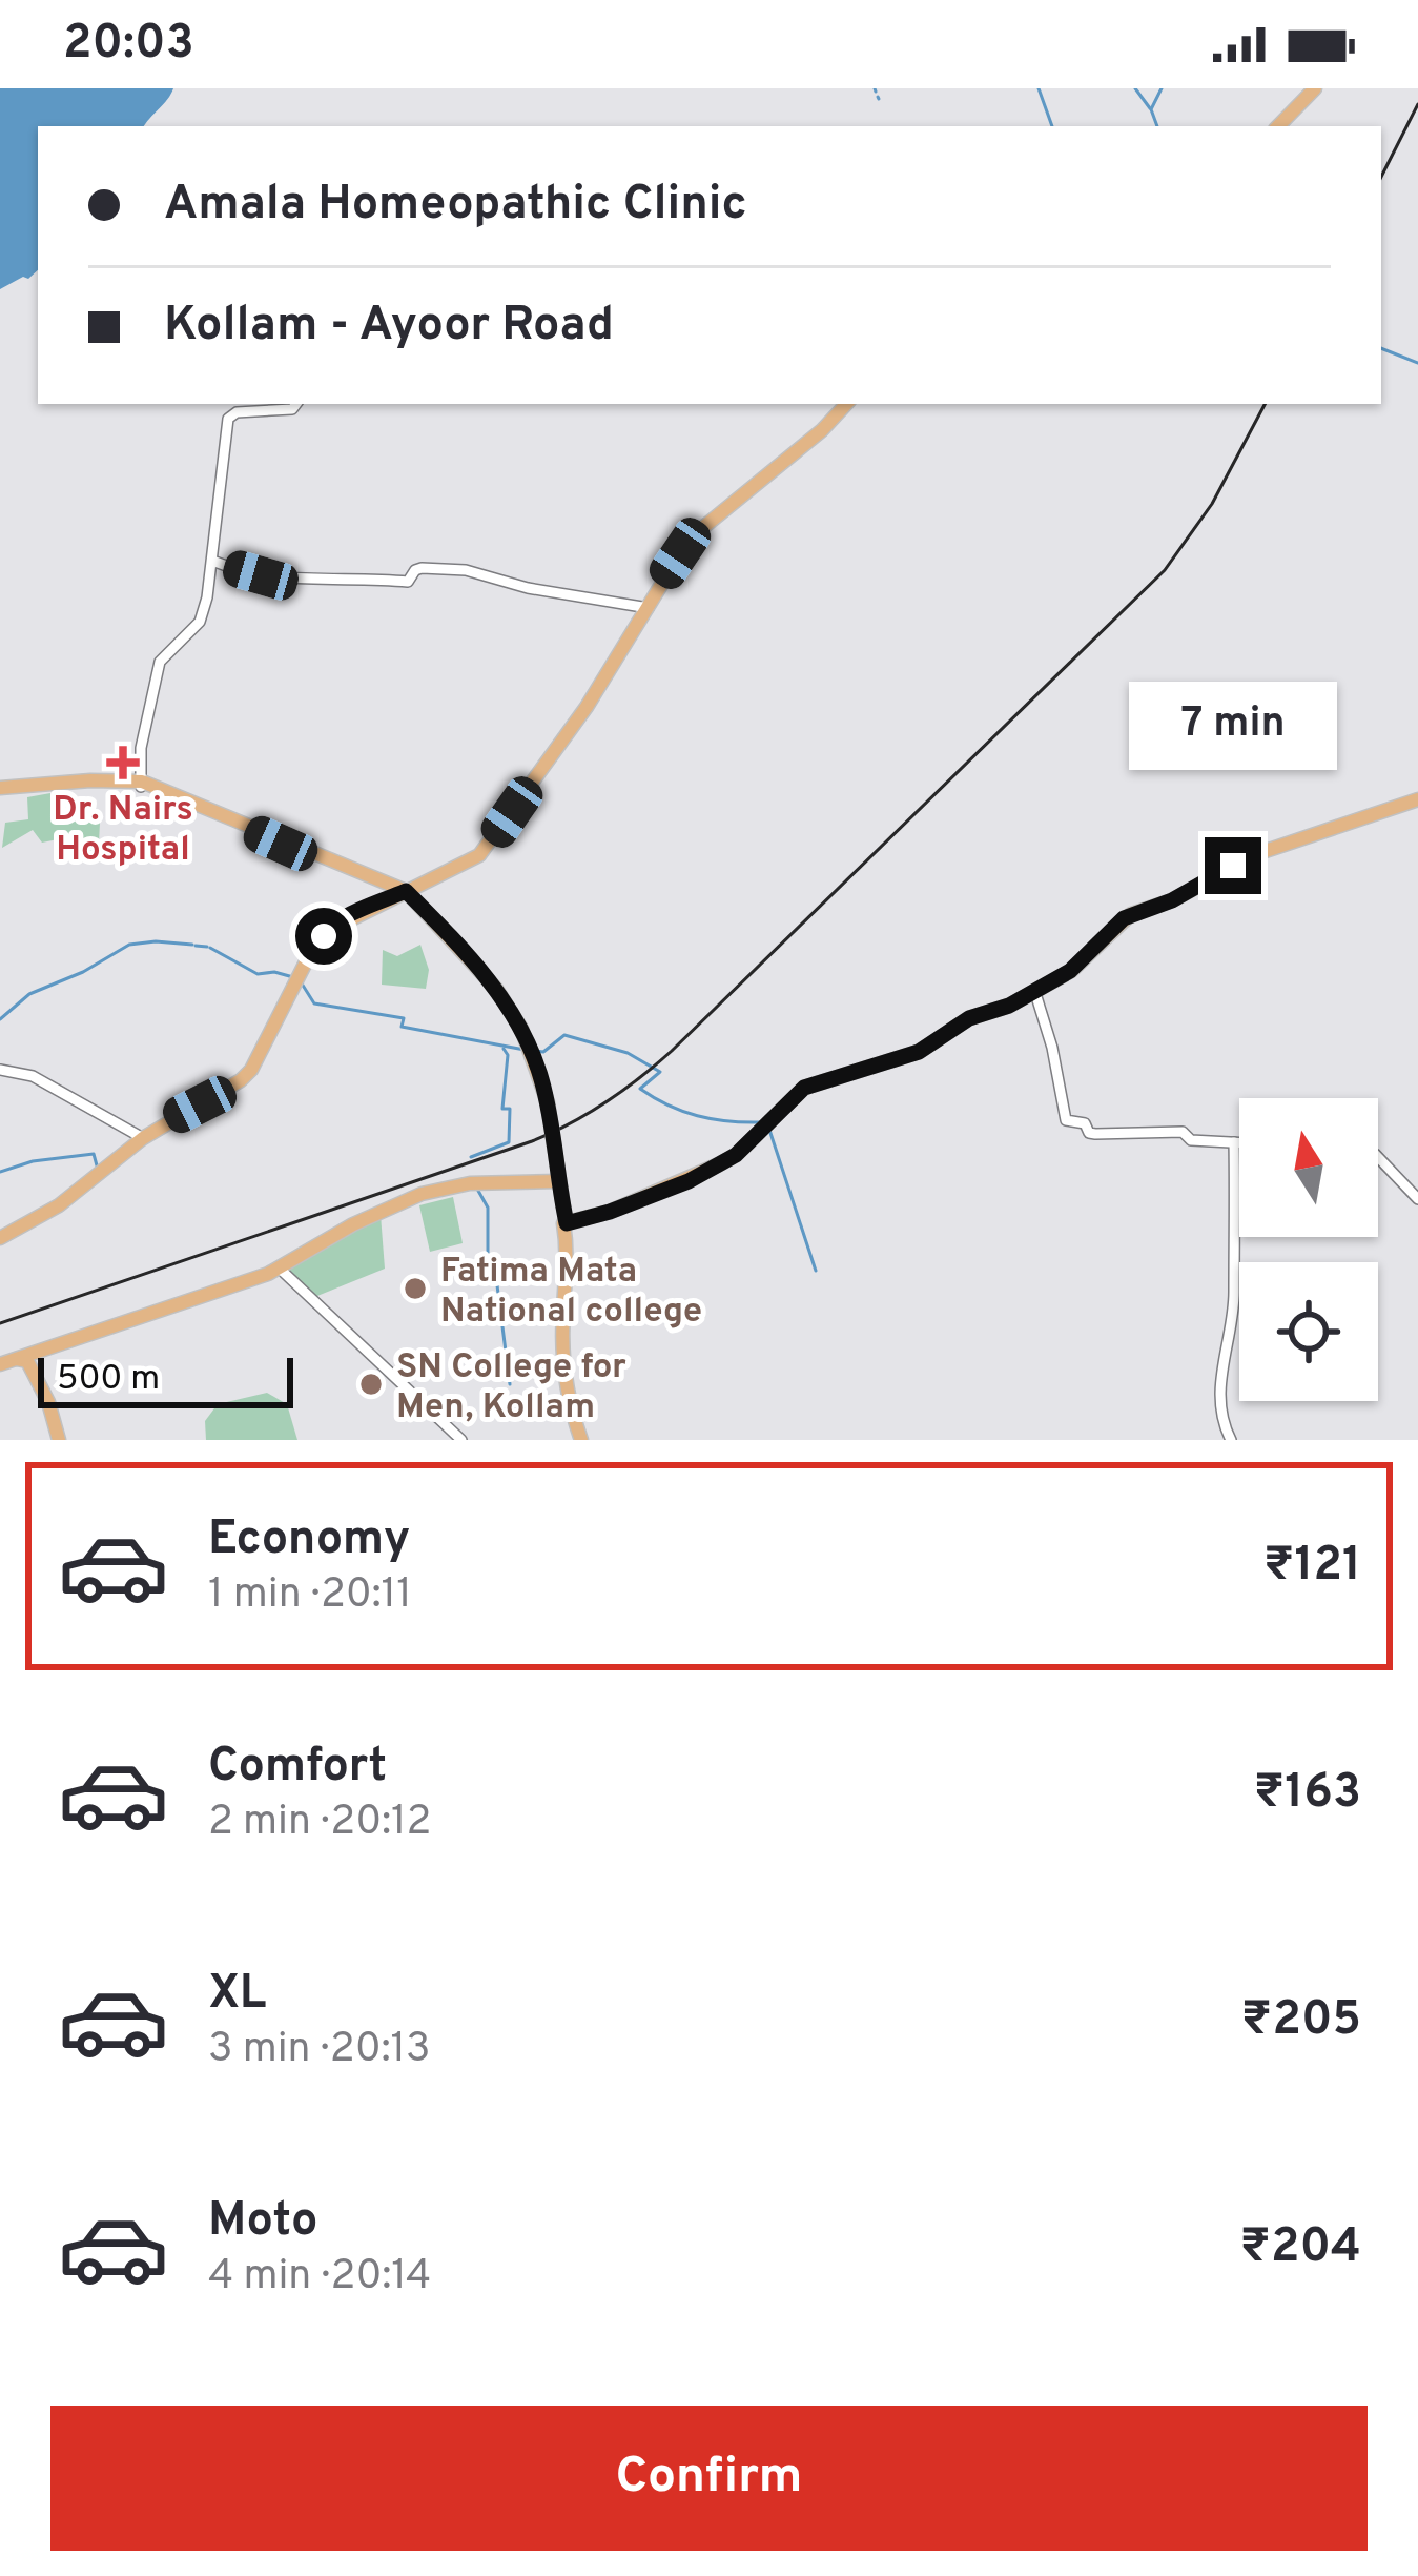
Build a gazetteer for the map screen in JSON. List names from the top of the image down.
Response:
{
  "places": {
    "health": ["Dr. Nairs Hospital"],
    "other": ["Fatima Mata National college", "SN College for Men, Kollam"]
  },
  "scale_bar": "500 m",
  "north": "top",
  "page": {
    "status": "20:03",
    "banner": ["Amala Homeopathic Clinic", "Kollam - Ayoor Road"],
    "bubble": "7 min",
    "scale": "500 m",
    "list": [
      {
        "name": "Economy",
        "note": "1 min · 20:11",
        "value": "₹121"
      },
      {
        "name": "Comfort",
        "note": "2 min · 20:12",
        "value": "₹163"
      },
      {
        "name": "XL",
        "note": "3 min · 20:13",
        "value": "₹205"
      },
      {
        "name": "Moto",
        "note": "4 min · 20:14",
        "value": "₹204"
      }
    ],
    "buttons": "Confirm"
  }
}
